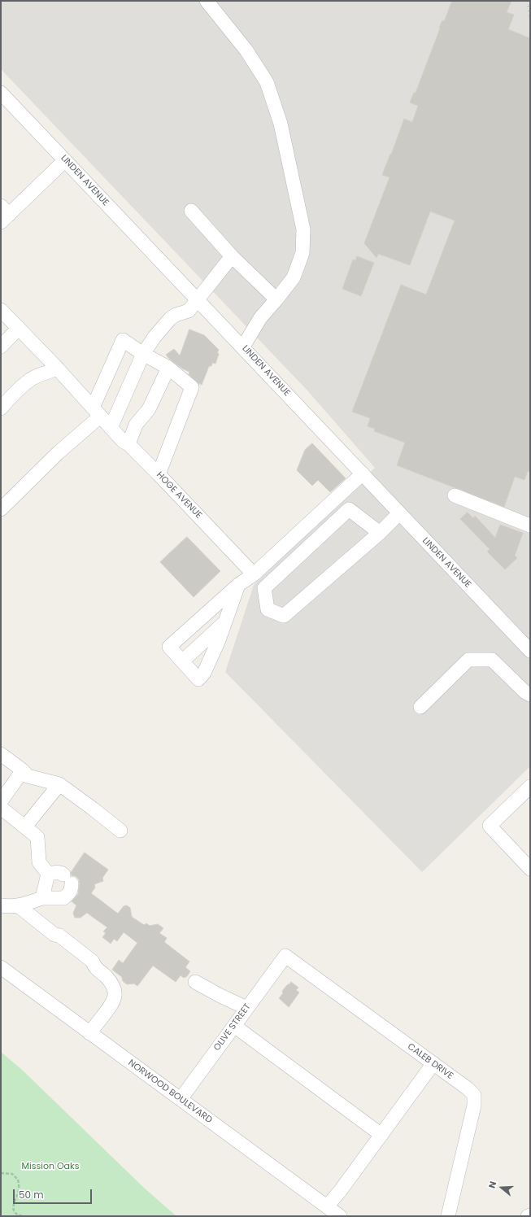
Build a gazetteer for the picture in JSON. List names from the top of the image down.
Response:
{
  "streets": {
    "street": [
      "LINDEN AVENUE",
      "HOGE AVENUE",
      "OLIVE STREET",
      "CALEB DRIVE",
      "NORWOOD BOULEVARD"
    ]
  },
  "crossings": [
    ["OLIVE STREET", "CALEB DRIVE"],
    ["OLIVE STREET", "NORWOOD BOULEVARD"]
  ],
  "parks": ["Mission Oaks"],
  "scale_bar": "50 m",
  "north": "left"
}
